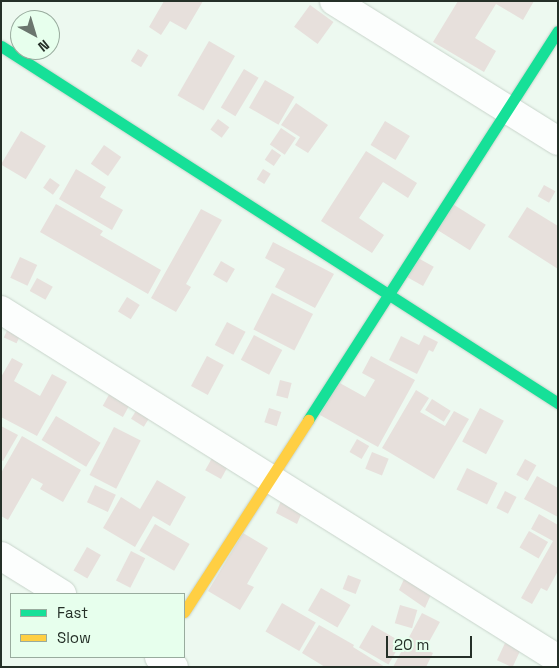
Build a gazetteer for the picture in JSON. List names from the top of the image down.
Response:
{
  "legend": ["Fast", "Slow"],
  "scale_bar": "20 m",
  "north": "bottom right"
}
